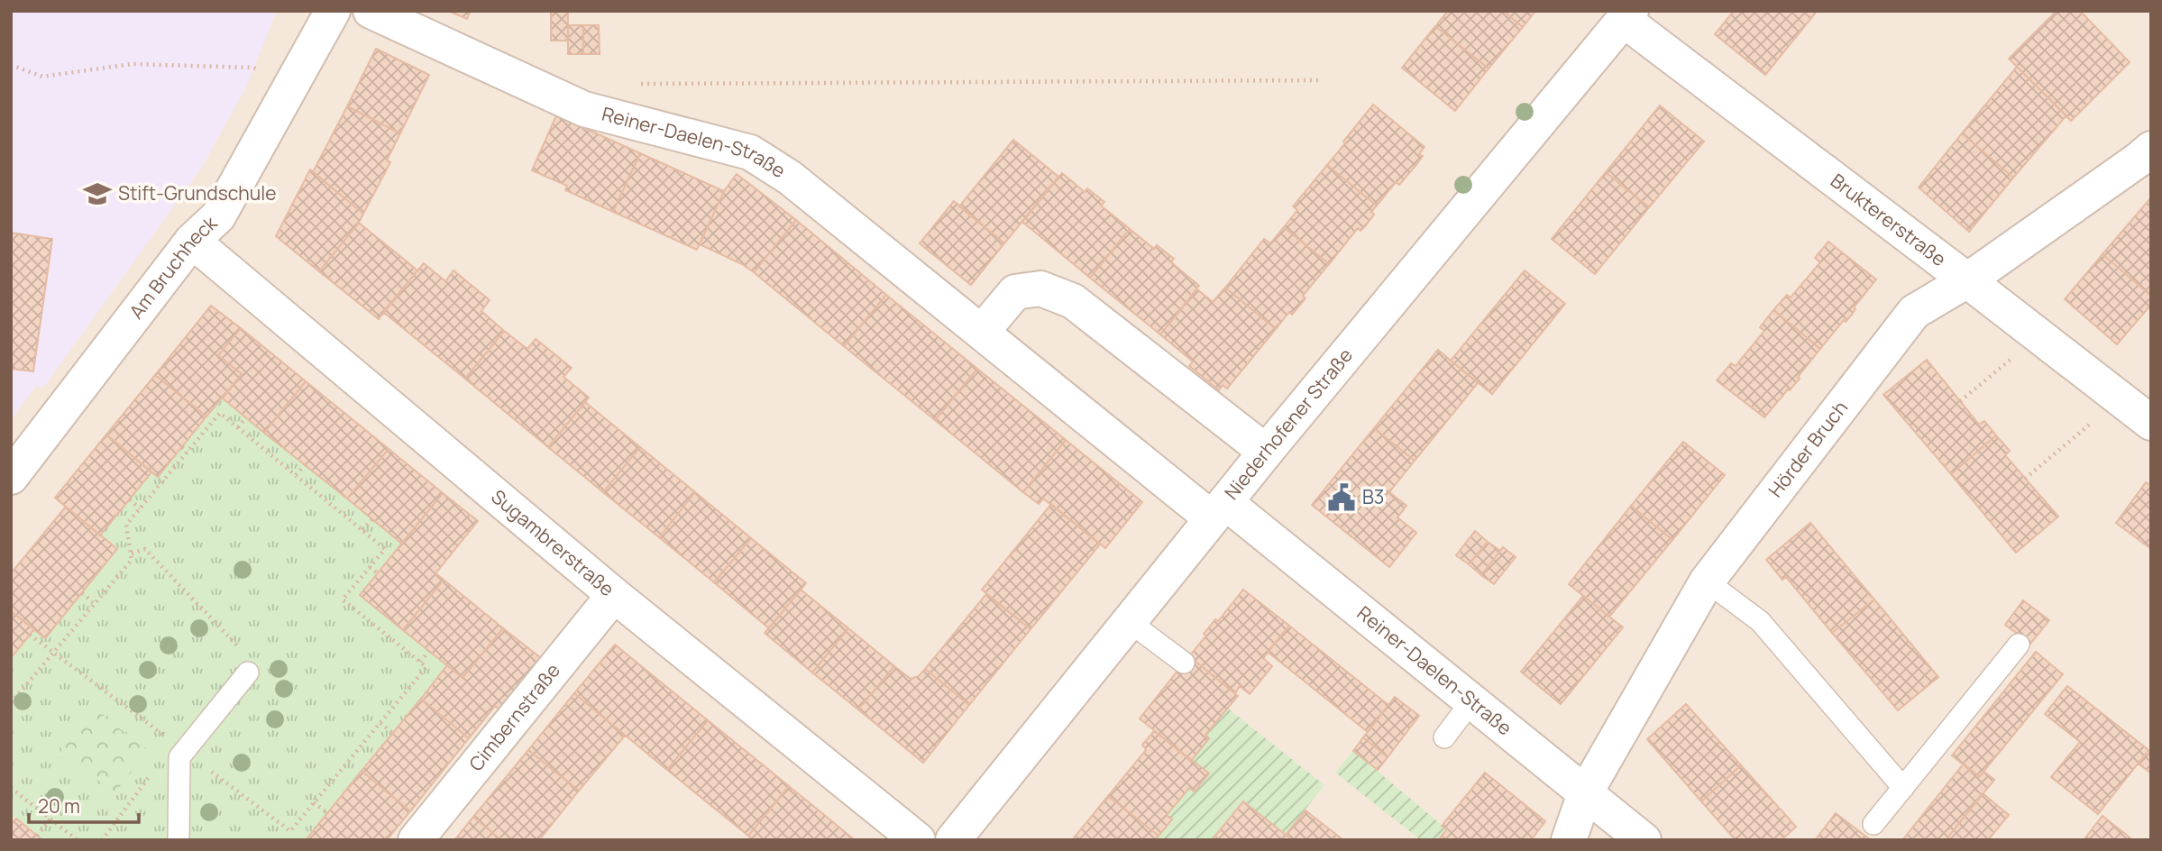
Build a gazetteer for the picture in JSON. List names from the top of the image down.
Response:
{
  "streets": {
    "street": [
      "Reiner-Daelen-Straße",
      "Bruktererstraße",
      "Am Bruchheck",
      "Niederhofener Straße",
      "Hörder Bruch",
      "Sugambrerstraße",
      "Cimbernstraße"
    ]
  },
  "crossings": [
    ["Reiner-Daelen-Straße", "Niederhofener Straße"],
    ["Reiner-Daelen-Straße", "Hörder Bruch"],
    ["Bruktererstraße", "Niederhofener Straße"],
    ["Bruktererstraße", "Hörder Bruch"],
    ["Am Bruchheck", "Sugambrerstraße"],
    ["Sugambrerstraße", "Cimbernstraße"]
  ],
  "places": {
    "school or university": ["Stift-Grundschule"],
    "public building": ["B3"]
  },
  "scale_bar": "20 m"
}
